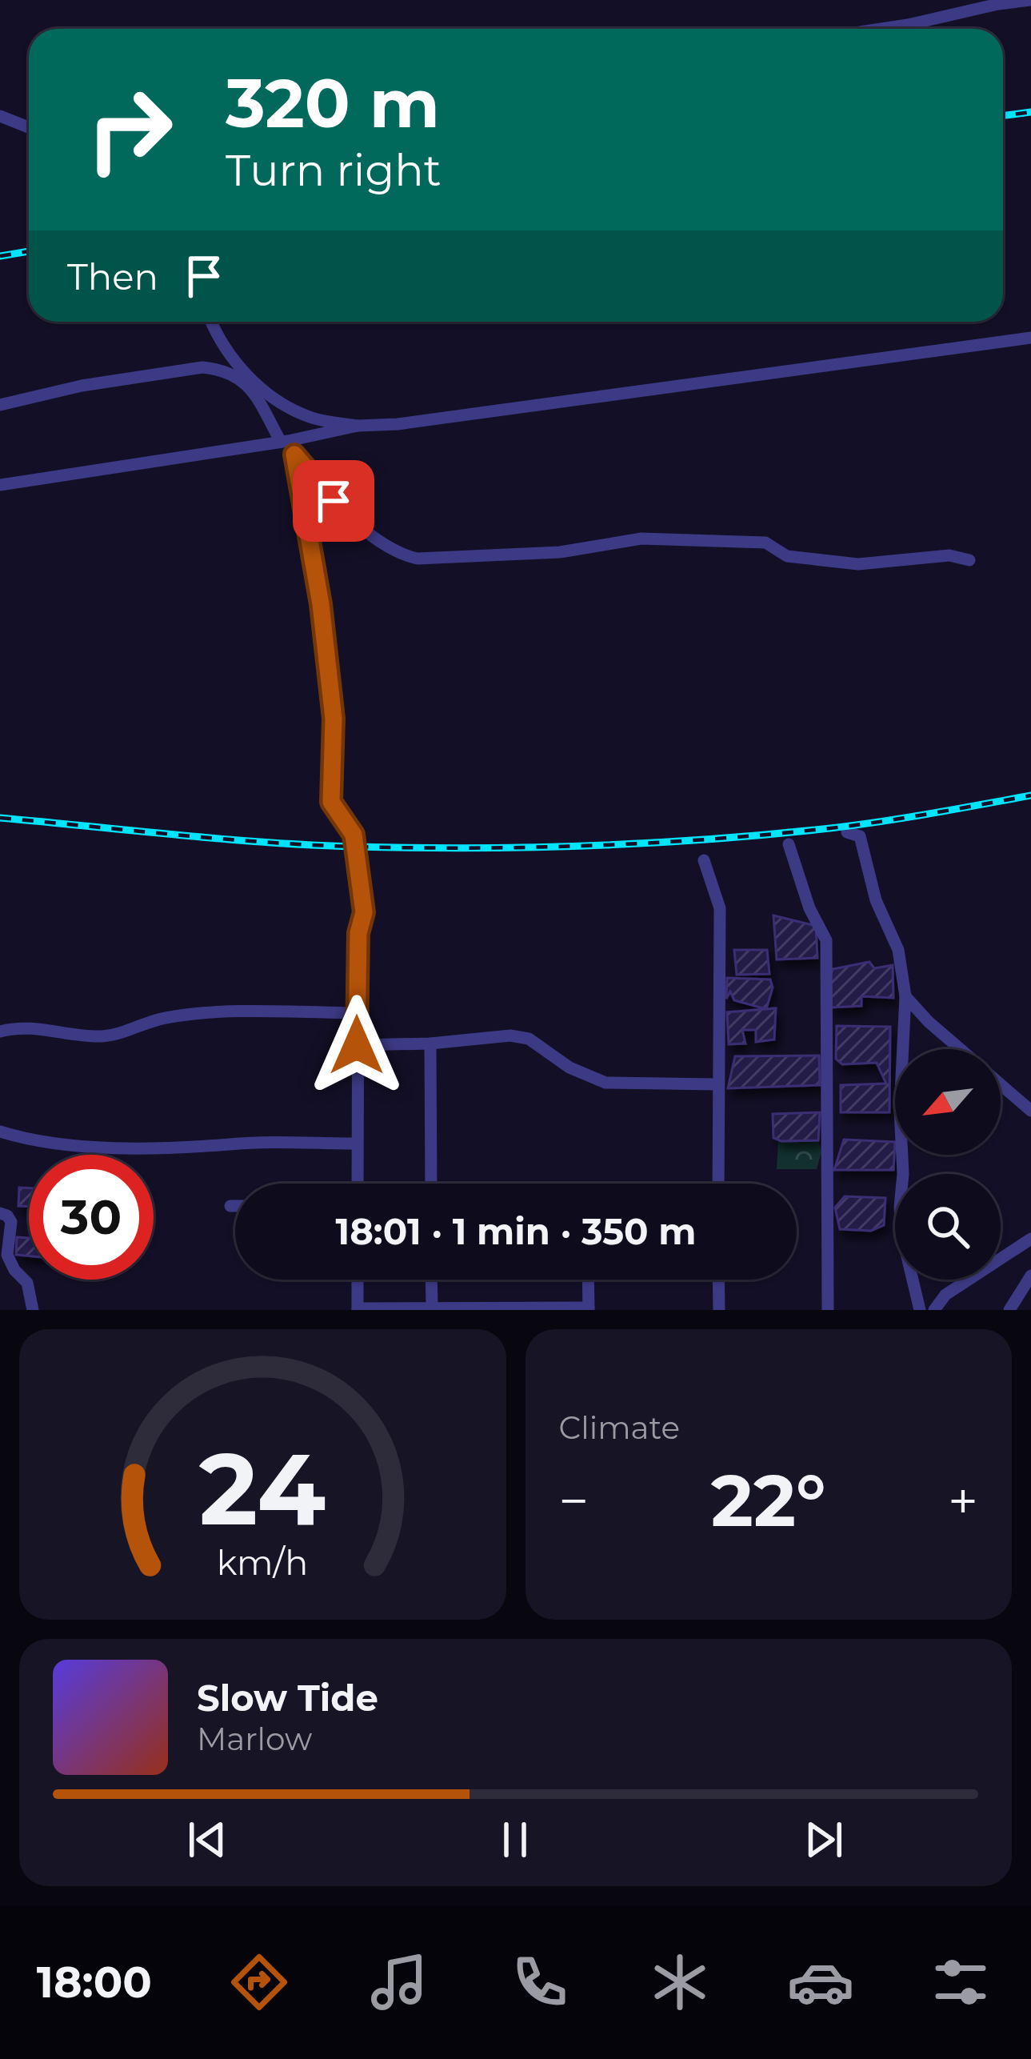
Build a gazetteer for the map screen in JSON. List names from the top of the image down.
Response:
{
  "north": "bottom left",
  "page": {
    "turn": ["320 m", "Turn right"],
    "then": "Then",
    "limit": "30",
    "trip": "18:01 · 1 min · 350 m",
    "tile": "Climate",
    "heat": ["−", "22°", "+"],
    "song": ["Slow Tide", "Marlow"],
    "tabs": "18:00",
    "gauge": ["24", "km/h"]
  }
}
